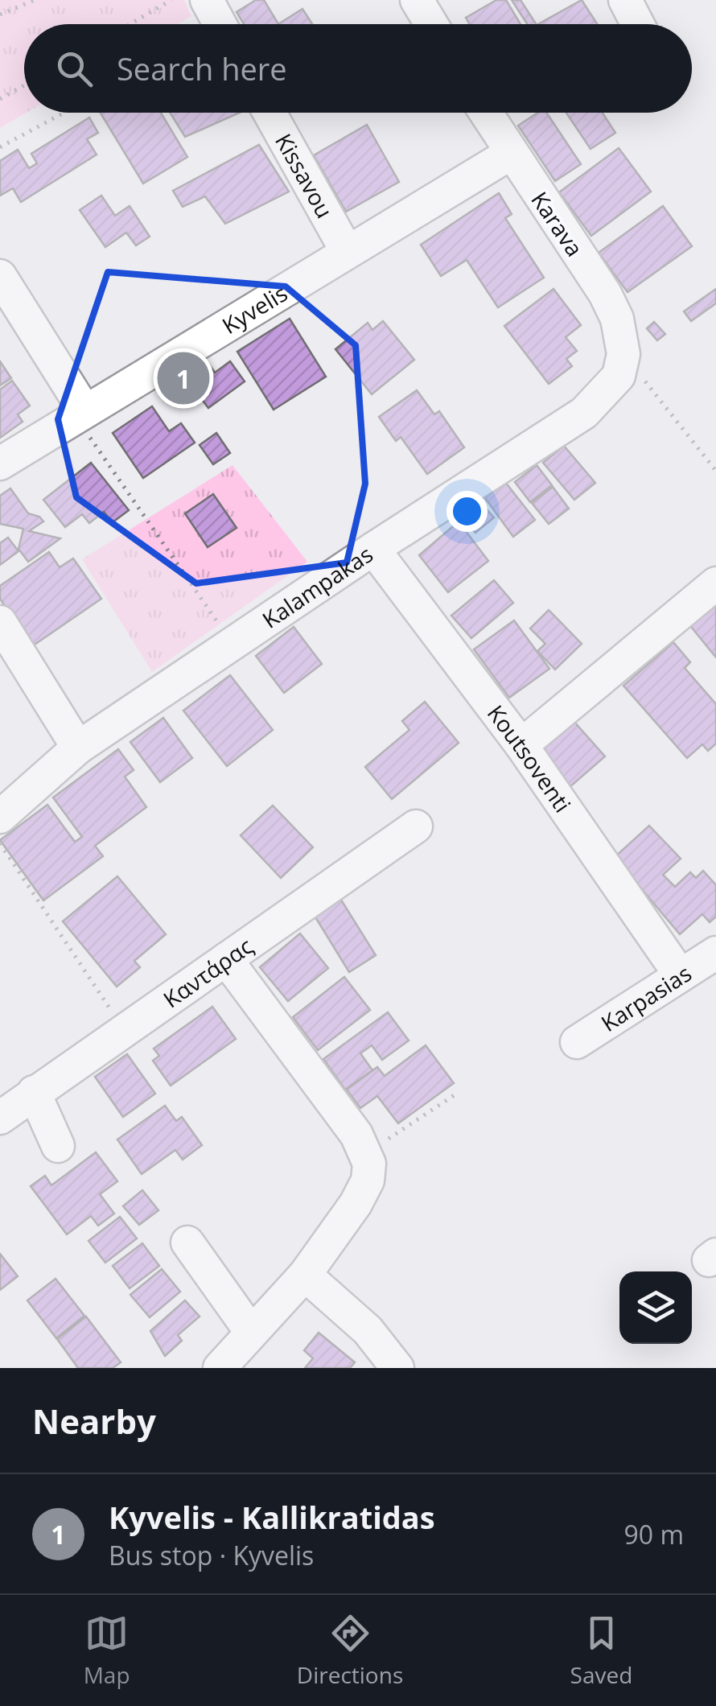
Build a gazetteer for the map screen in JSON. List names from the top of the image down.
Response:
{
  "streets": {
    "street": [
      "Kissavou",
      "Karava",
      "Kyvelis",
      "Kalampakas",
      "Koutsoventi",
      "Καντάρας",
      "Karpasias"
    ]
  },
  "crossings": [
    ["Kissavou", "Kyvelis"],
    ["Karava", "Kyvelis"],
    ["Karava", "Kalampakas"],
    ["Kalampakas", "Koutsoventi"],
    ["Koutsoventi", "Karpasias"]
  ],
  "page": {
    "search": "Search here",
    "pins": "1",
    "heading": "Nearby",
    "list": [
      {
        "mark": "1",
        "name": "Kyvelis - Kallikratidas",
        "note": "Bus stop · Kyvelis",
        "value": "90 m"
      }
    ],
    "nav": ["Map", "Directions", "Saved"]
  }
}
